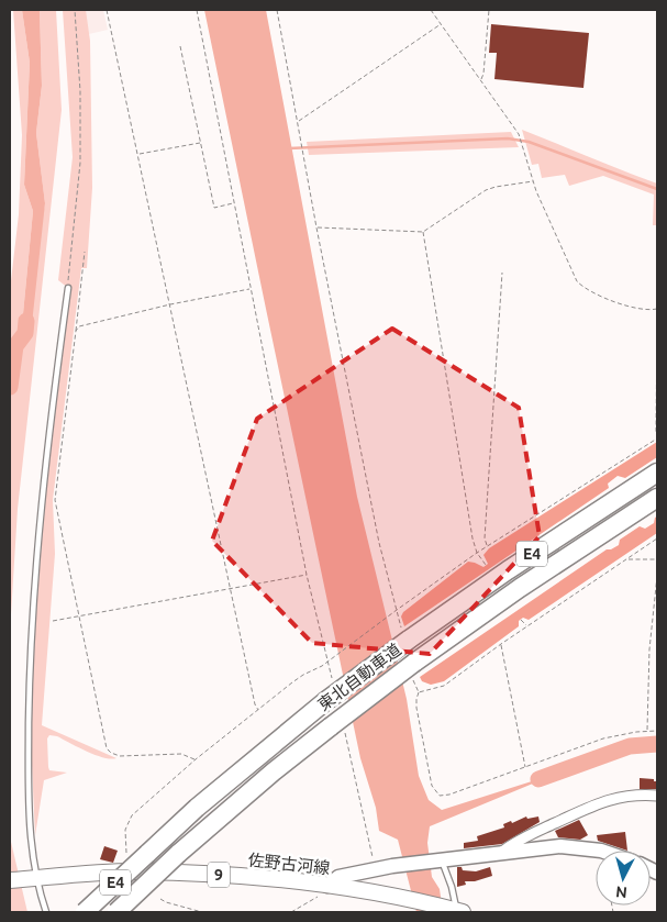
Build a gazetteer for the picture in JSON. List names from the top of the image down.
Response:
{
  "streets": {
    "highway": ["E4", "東北自動車道"],
    "main road": ["佐野古河線", "9"]
  },
  "north": "bottom"
}
